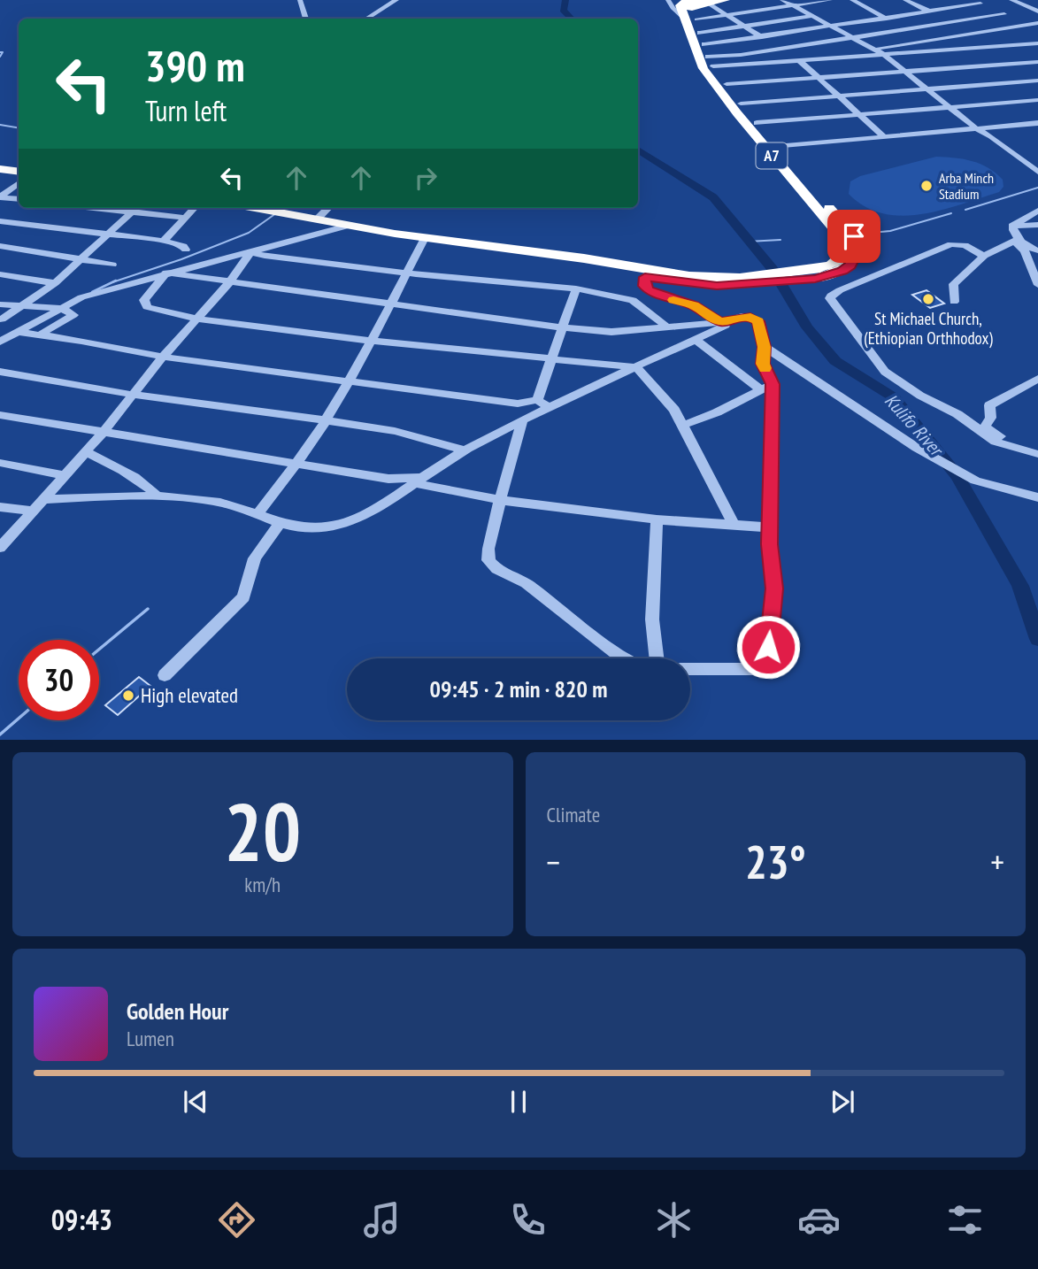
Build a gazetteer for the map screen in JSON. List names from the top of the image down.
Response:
{
  "streets": {
    "highway": ["A7"]
  },
  "water": ["Kulifo River"],
  "places": ["Arba Minch Stadium", "St Michael Church, (Ethiopian Orthhodox)", "High elevated"],
  "page": {
    "turn": ["390 m", "Turn left"],
    "limit": "30",
    "trip": "09:45 · 2 min · 820 m",
    "tile": [
      ["20", "km/h"],
      "Climate"
    ],
    "heat": ["−", "23°", "+"],
    "song": ["Golden Hour", "Lumen"],
    "tabs": "09:43"
  }
}
